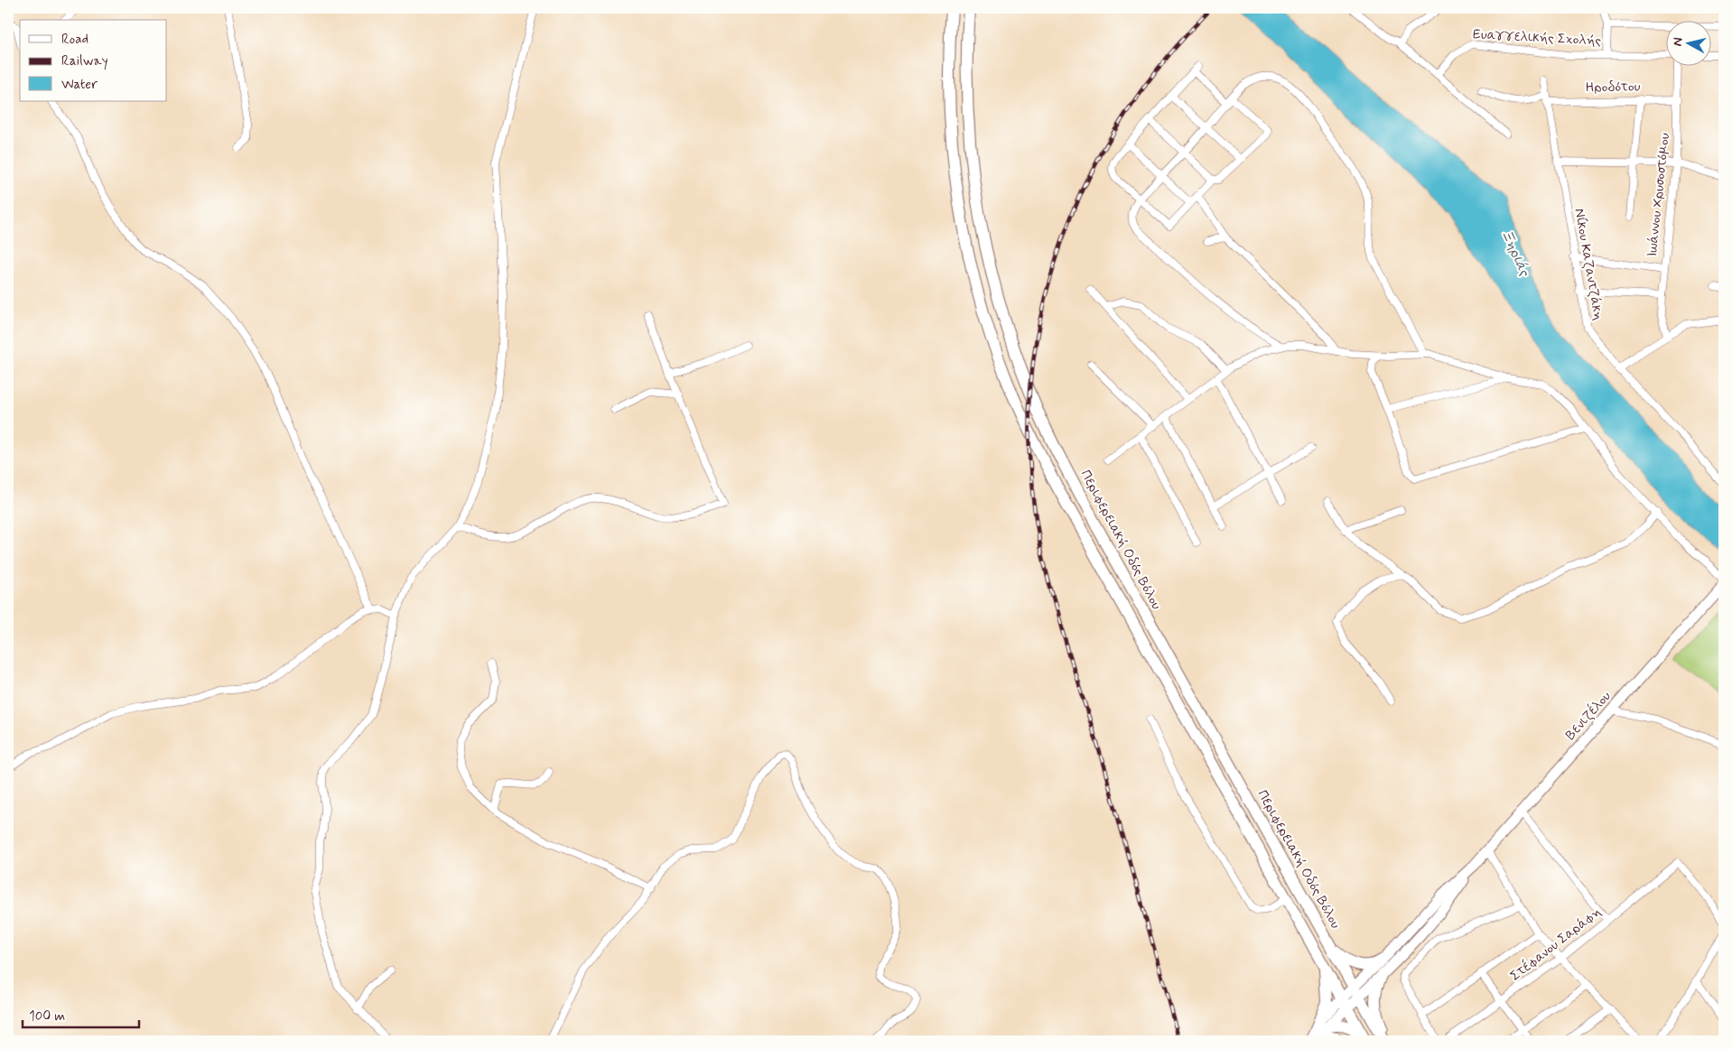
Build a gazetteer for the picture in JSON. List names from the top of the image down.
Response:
{
  "streets": {
    "main road": ["Περιφερειακή Οδός Βόλου", "Βενιζέλου"],
    "street": [
      "Ευαγγελικής Σχολής",
      "Ηροδότου",
      "Ιωάννου Χρυσοστόμου",
      "Νίκου Καζαντζάκη",
      "Στέφανου Σαράφη"
    ]
  },
  "crossings": [
    ["Ηροδότου", "Ιωάννου Χρυσοστόμου"],
    ["Ηροδότου", "Νίκου Καζαντζάκη"],
    ["Περιφερειακή Οδός Βόλου", "Βενιζέλου"]
  ],
  "water": ["Ξηριάς"],
  "legend": ["Road", "Railway", "Water"],
  "scale_bar": "100 m",
  "north": "left"
}
